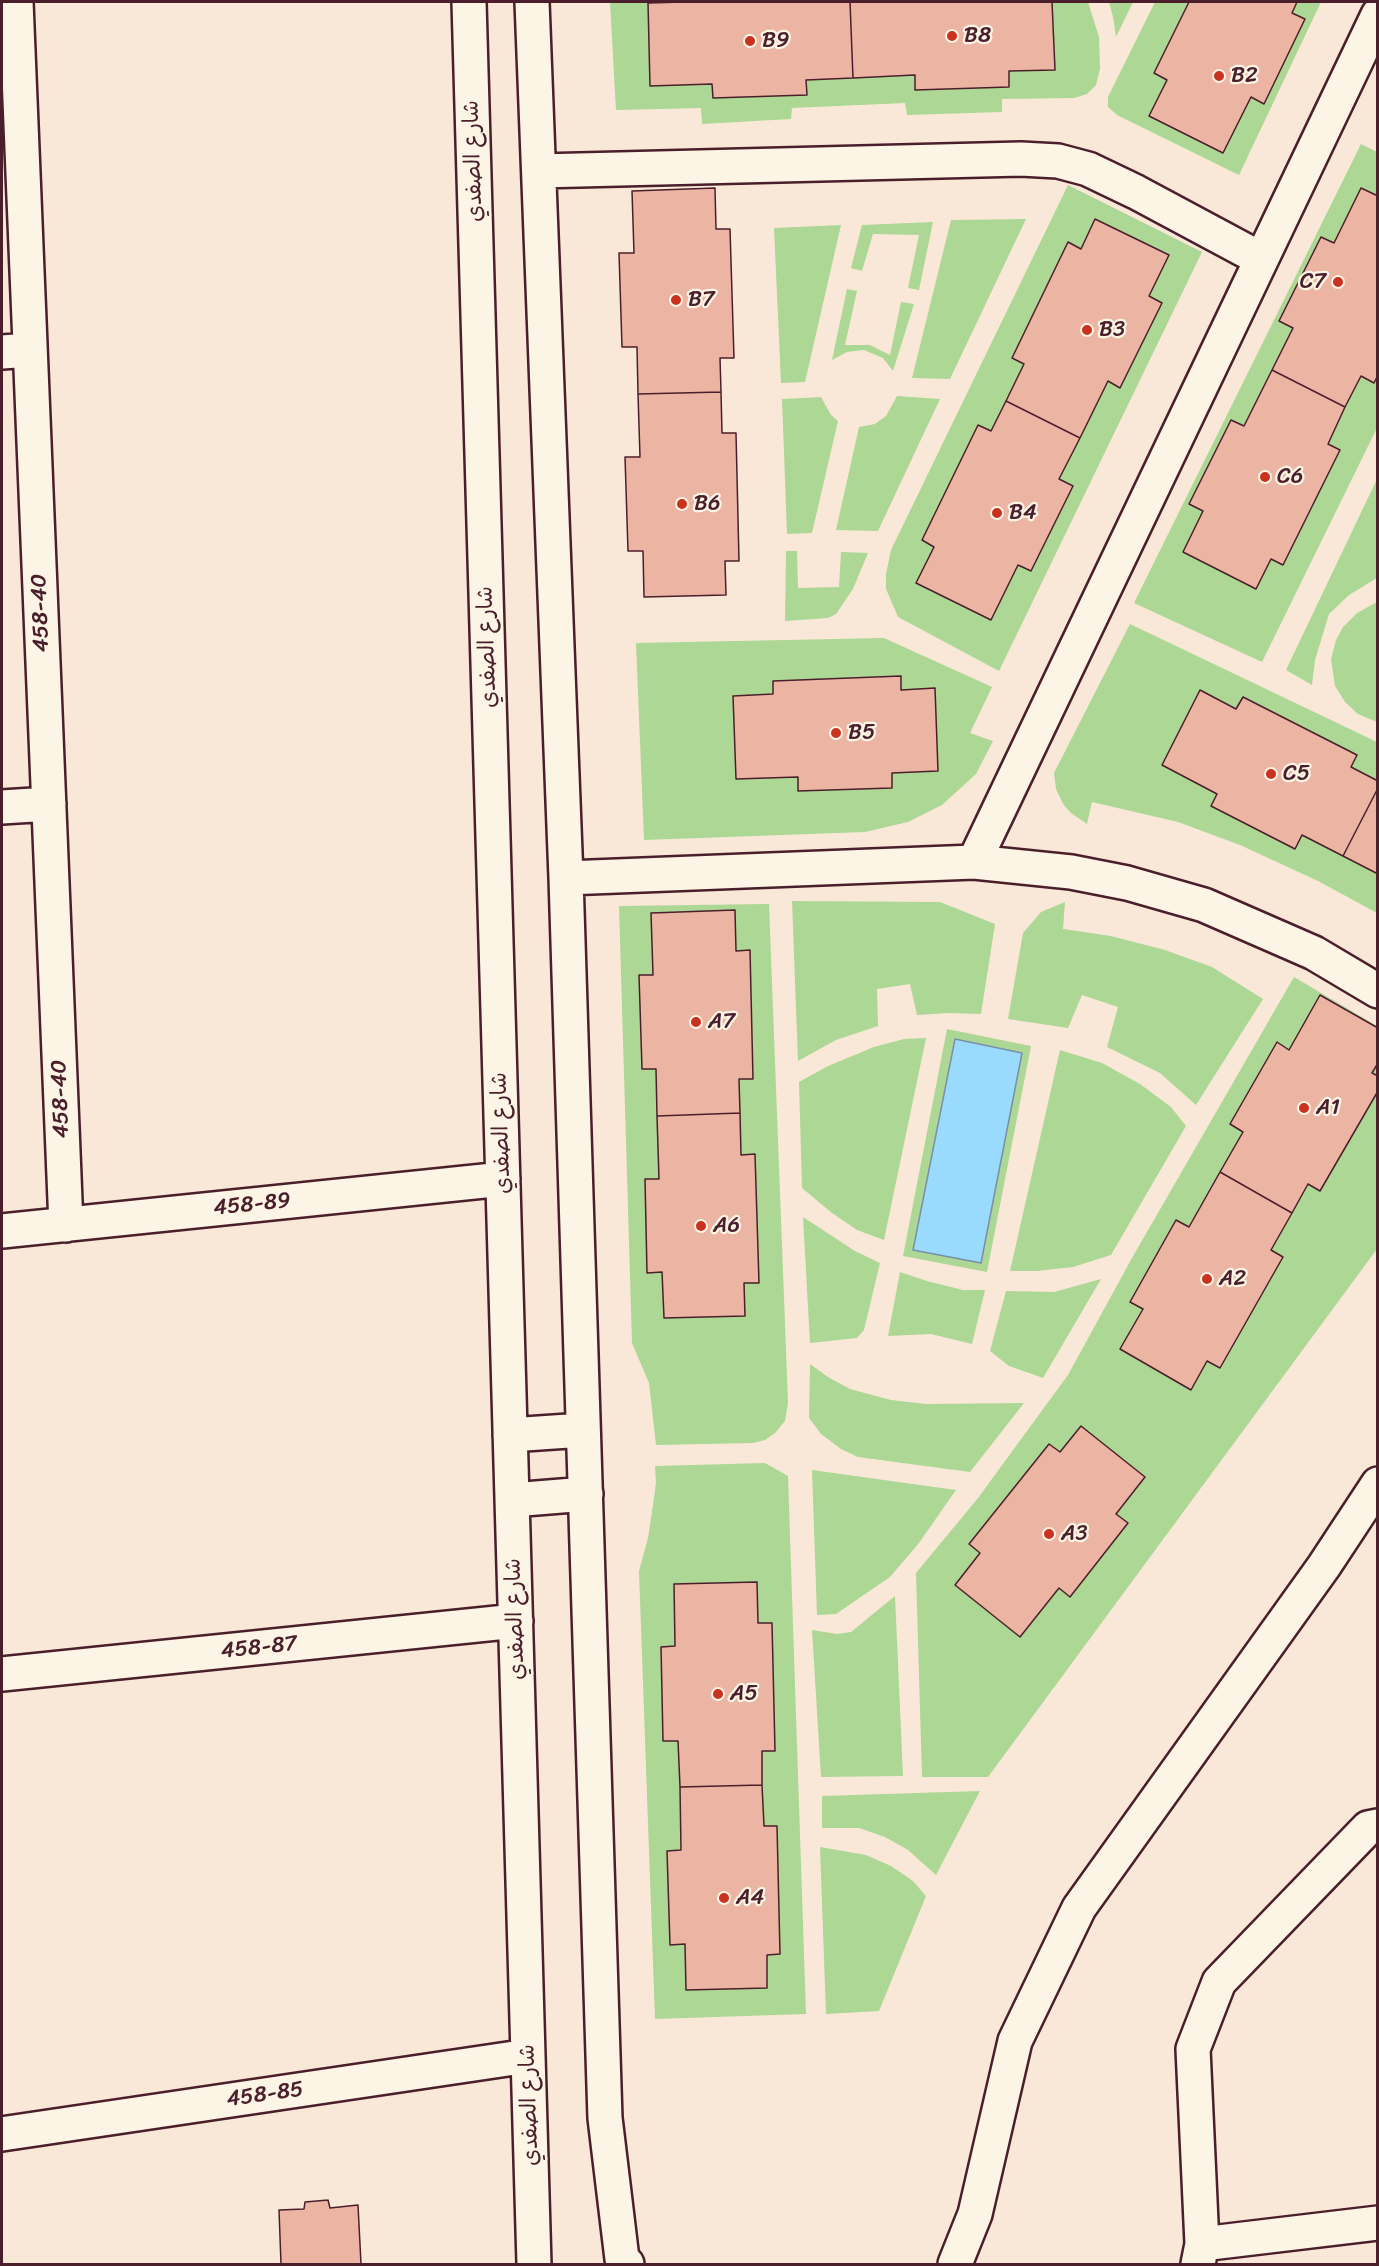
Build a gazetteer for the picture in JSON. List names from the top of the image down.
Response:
{
  "streets": {
    "street": [
      "شارع الصفدي",
      "458-40",
      "458-89",
      "458-87",
      "458-85"
    ]
  },
  "crossings": [
    ["شارع الصفدي", "458-89"],
    ["شارع الصفدي", "458-87"],
    ["شارع الصفدي", "458-85"],
    ["458-40", "458-89"]
  ],
  "places": [
    "B8",
    "B9",
    "B2",
    "C7",
    "B7",
    "B3",
    "C6",
    "B6",
    "B4",
    "B5",
    "C5",
    "A7",
    "A1",
    "A6",
    "A2",
    "A3",
    "A5",
    "A4"
  ]
}
